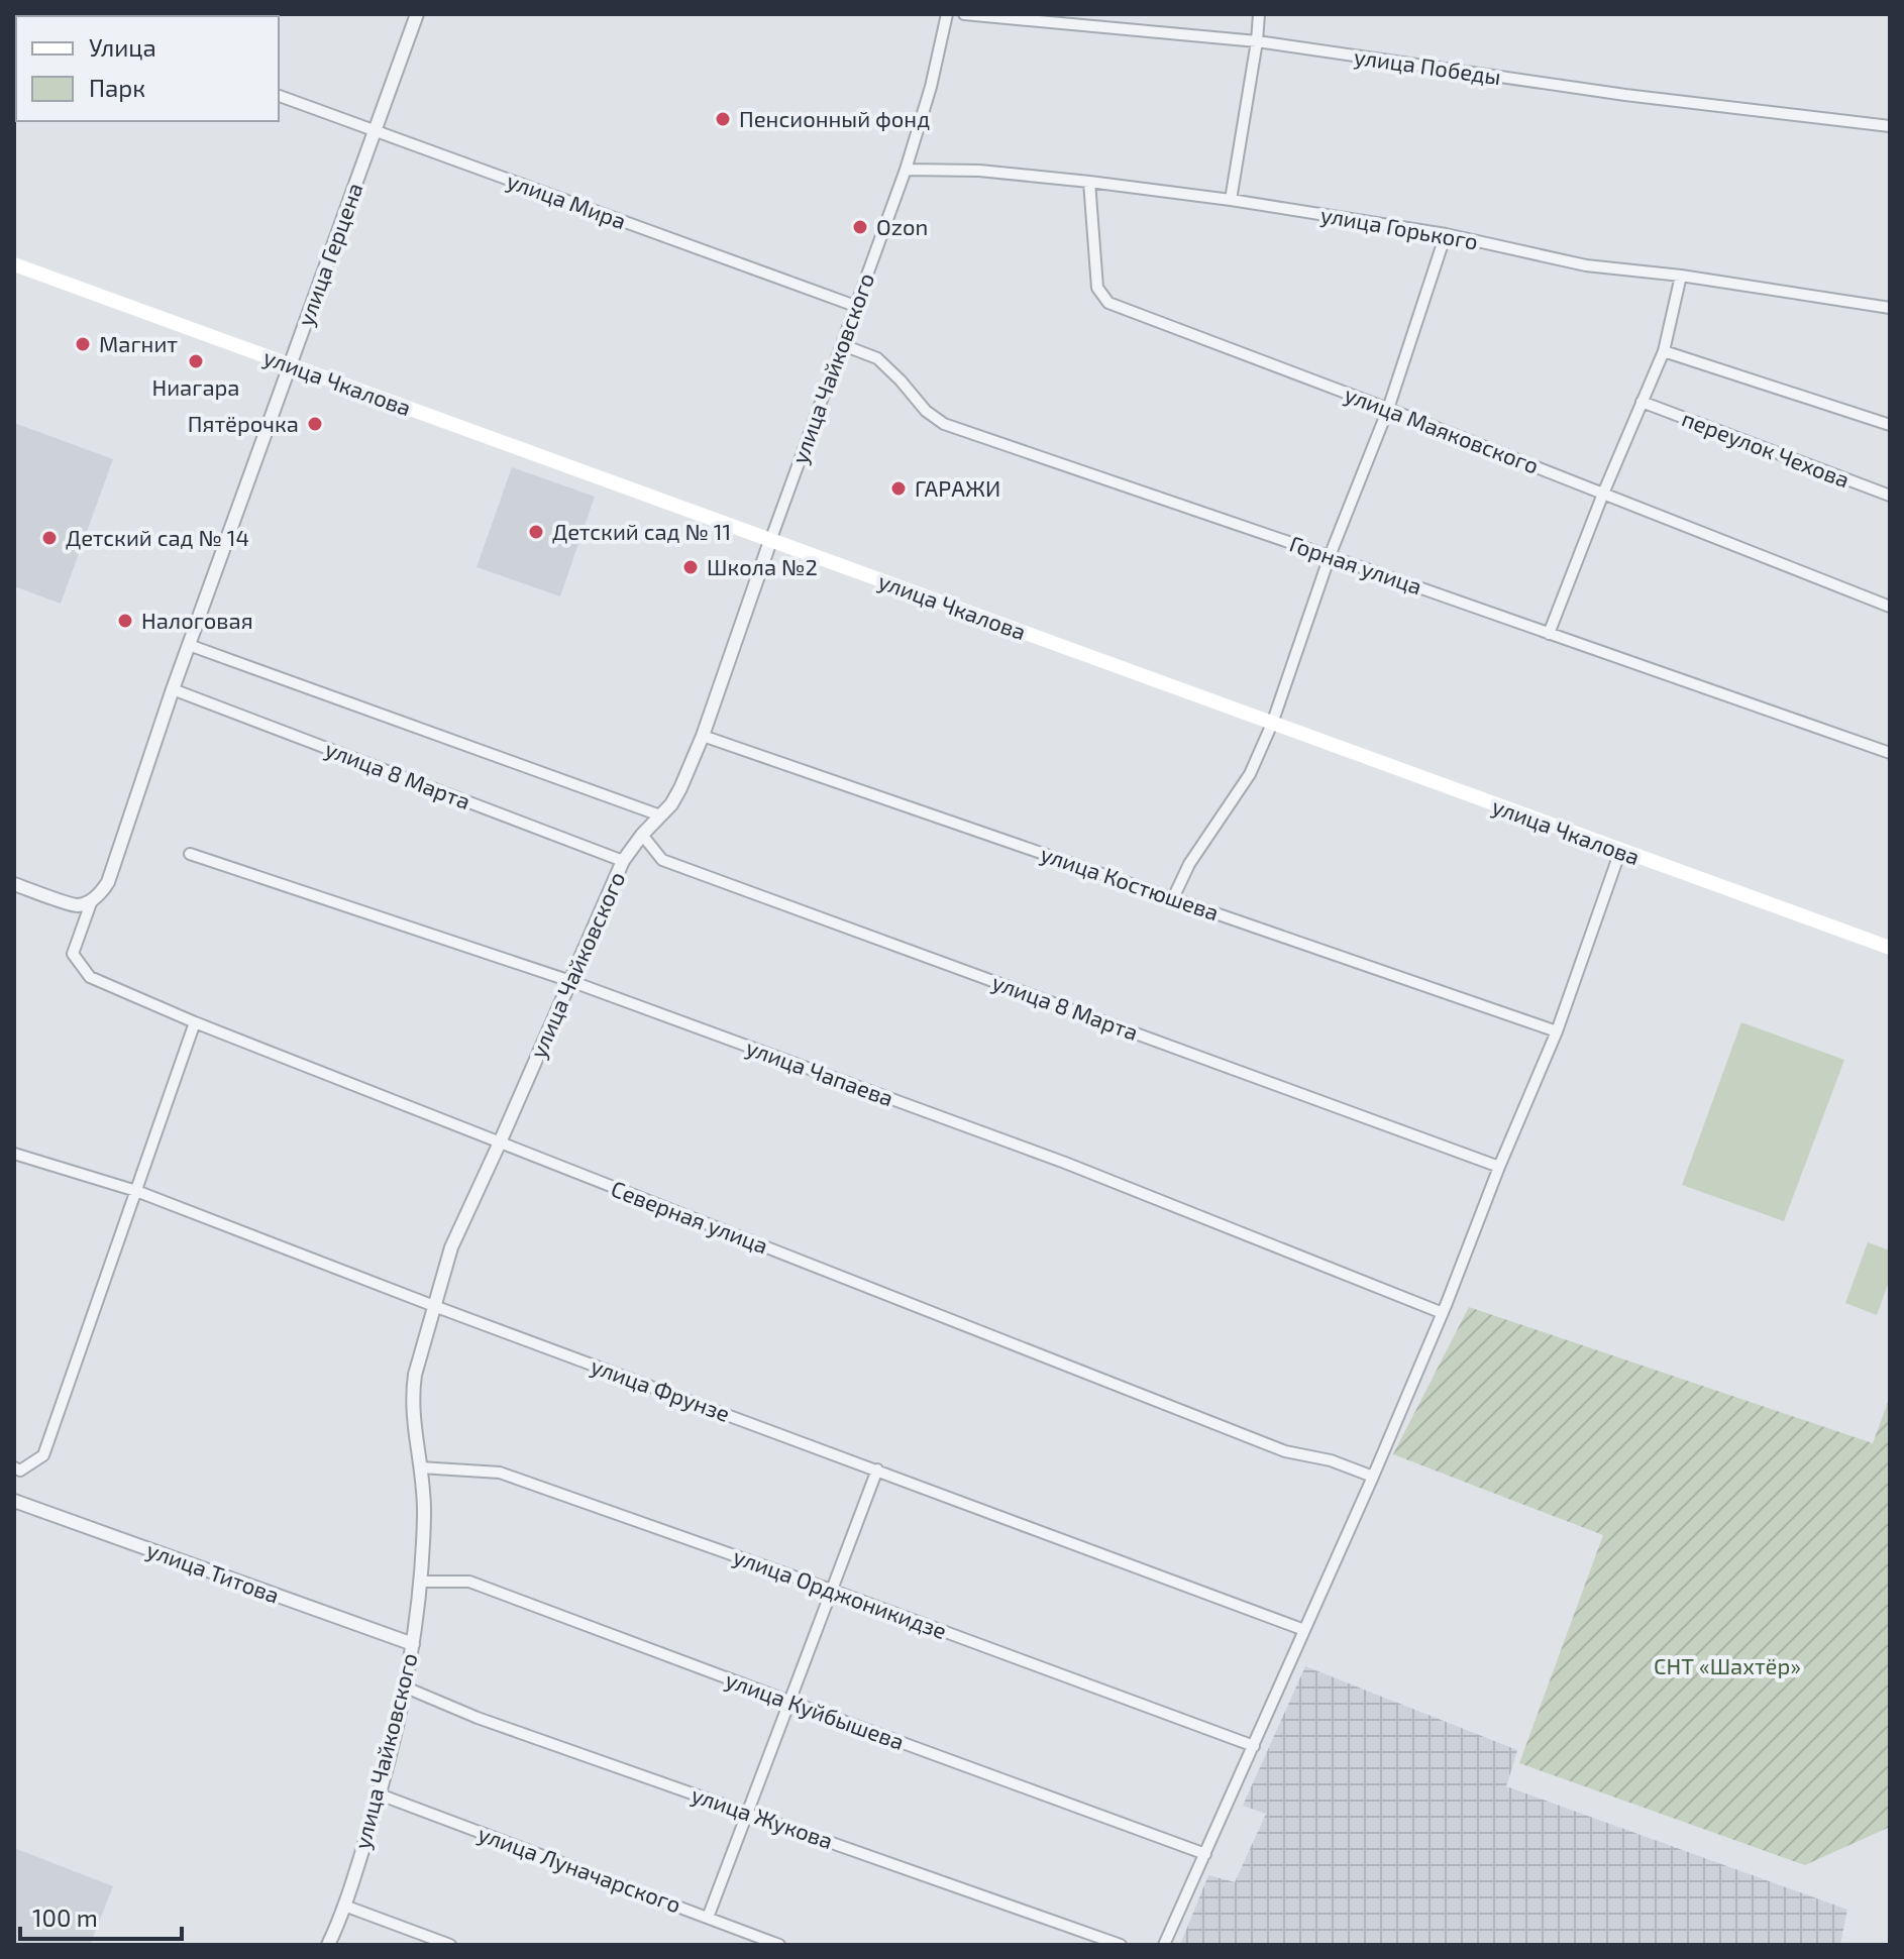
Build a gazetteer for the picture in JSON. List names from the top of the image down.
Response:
{
  "streets": {
    "main road": ["улица Чкалова"],
    "street": [
      "улица Победы",
      "улица Мира",
      "улица Горького",
      "улица Герцена",
      "улица Чайковского",
      "улица Маяковского",
      "переулок Чехова",
      "Горная улица",
      "улица 8 Марта",
      "улица Костюшева",
      "улица Чапаева",
      "Северная улица",
      "улица Фрунзе",
      "улица Титова",
      "улица Орджоникидзе",
      "улица Куйбышева",
      "улица Жукова",
      "улица Луначарского"
    ]
  },
  "crossings": [
    ["улица Мира", "улица Герцена"],
    ["улица Мира", "улица Чайковского"],
    ["улица Горького", "улица Чайковского"],
    ["улица Горького", "улица Маяковского"],
    ["улица Герцена", "улица Чкалова"],
    ["улица Герцена", "улица 8 Марта"],
    ["улица Герцена", "Северная улица"],
    ["улица Чайковского", "улица Чкалова"],
    ["улица Чайковского", "Горная улица"],
    ["улица Чайковского", "улица 8 Марта"],
    ["улица Чайковского", "улица Костюшева"],
    ["улица Чайковского", "улица Чапаева"],
    ["улица Чайковского", "Северная улица"],
    ["улица Чайковского", "улица Фрунзе"],
    ["улица Чайковского", "улица Титова"],
    ["улица Чайковского", "улица Орджоникидзе"],
    ["улица Чайковского", "улица Куйбышева"],
    ["улица Чайковского", "улица Жукова"],
    ["улица Чайковского", "улица Луначарского"]
  ],
  "parks": ["СНТ «Шахтёр»"],
  "places": [
    "Пенсионный фонд",
    "Ozon",
    "Магнит",
    "Ниагара",
    "Пятёрочка",
    "ГАРАЖИ",
    "Детский сад № 11",
    "Детский сад № 14",
    "Школа №2",
    "Налоговая"
  ],
  "legend": ["Улица", "Парк"],
  "scale_bar": "100 m"
}
